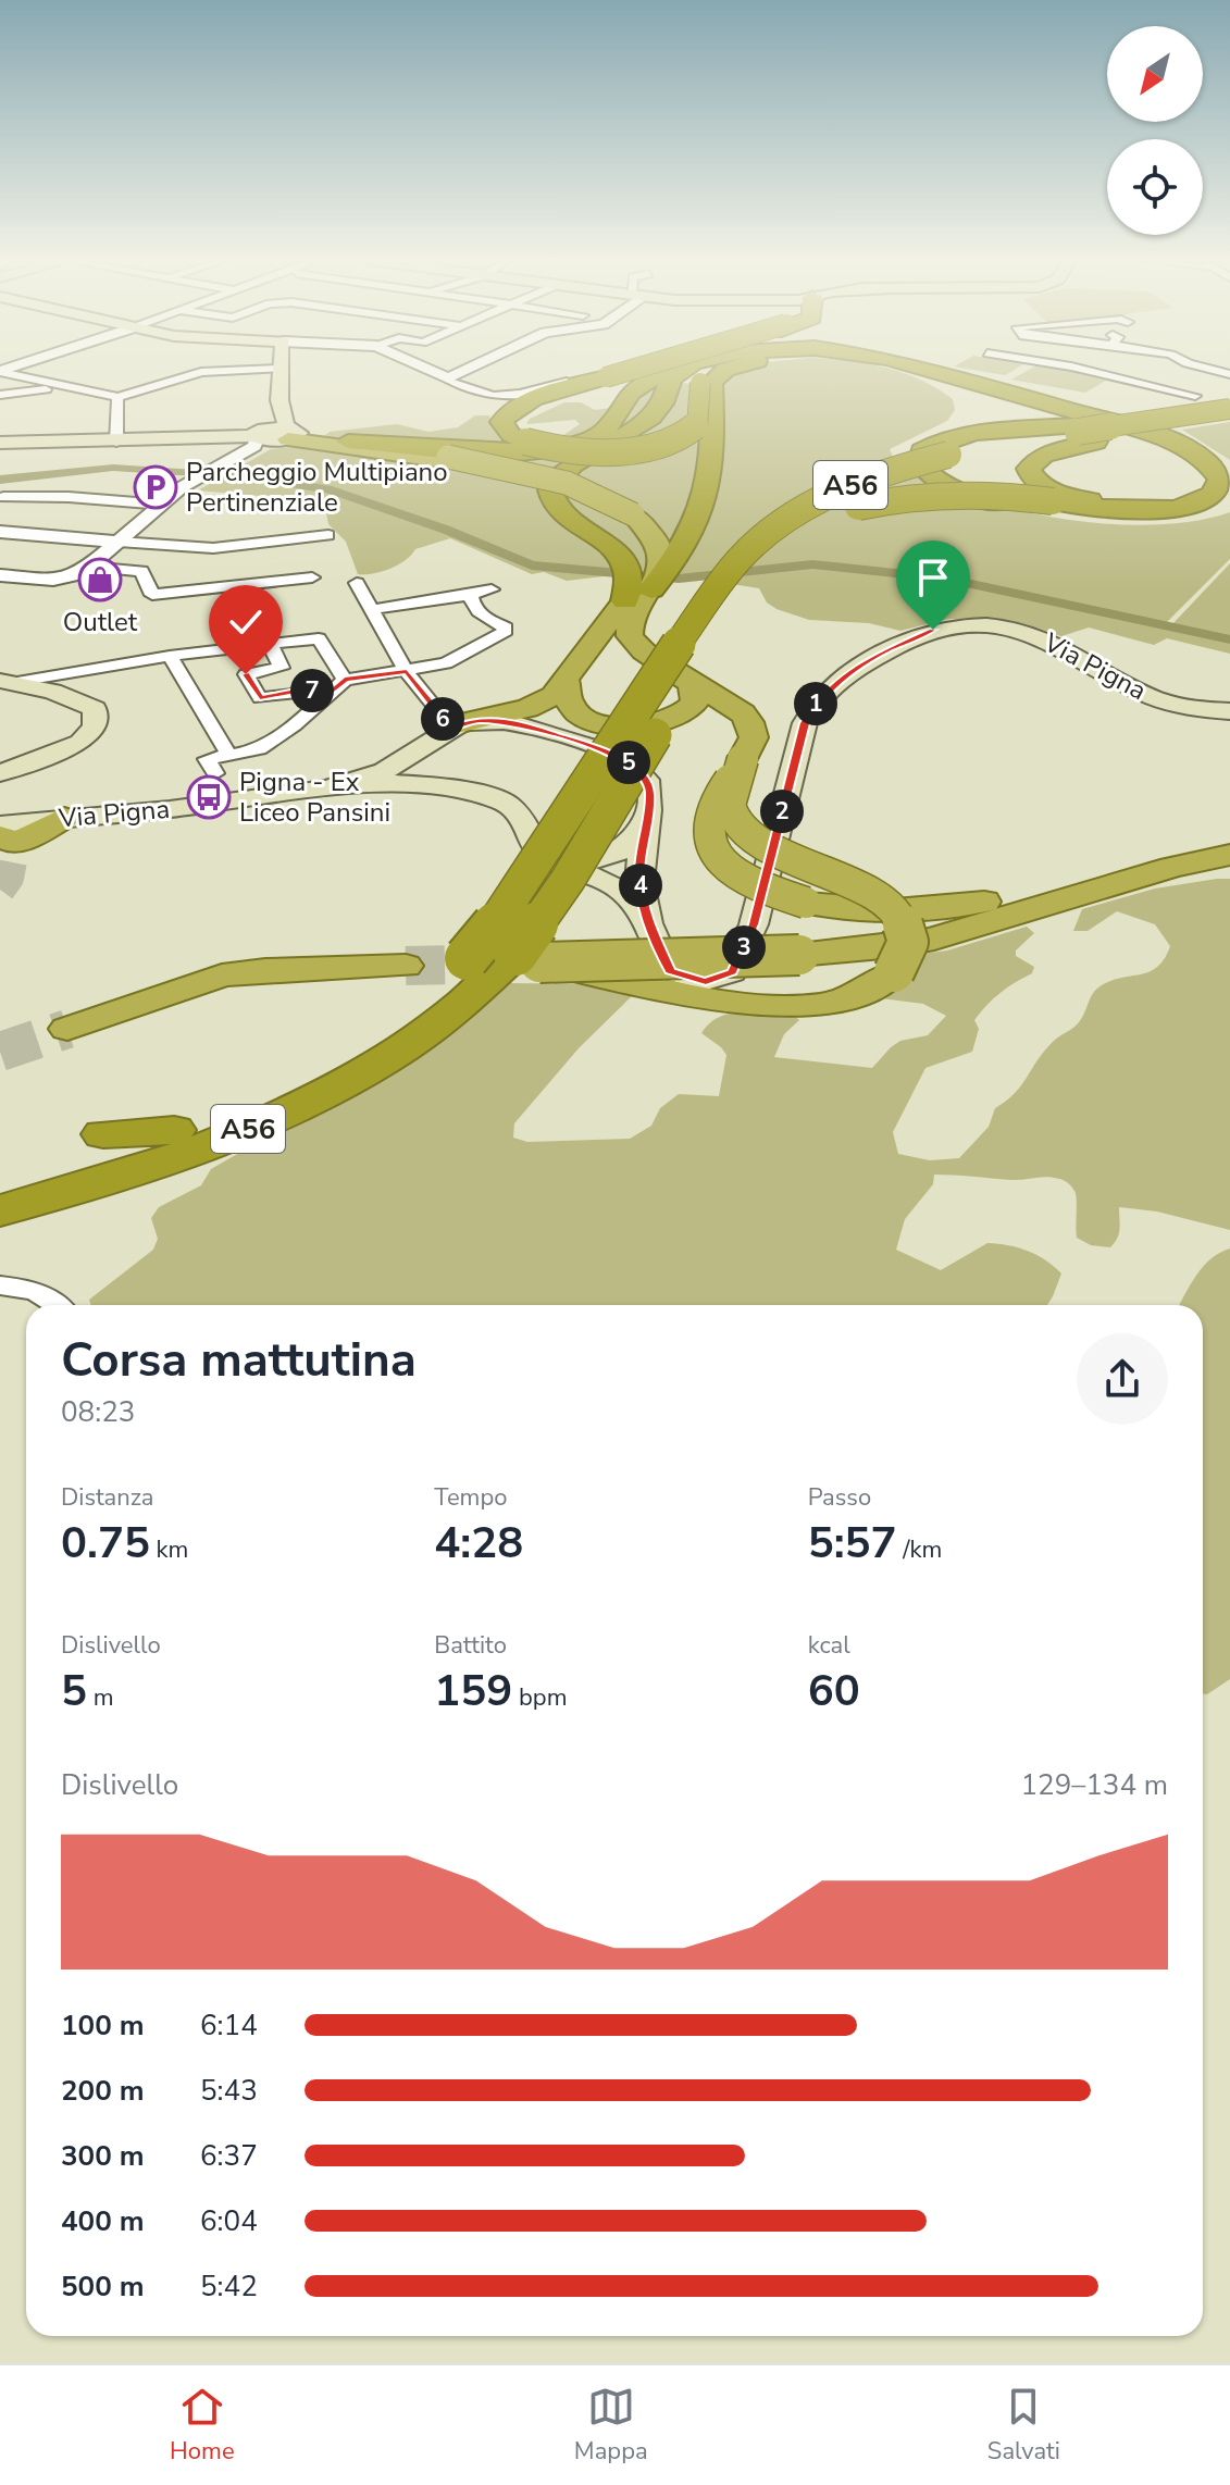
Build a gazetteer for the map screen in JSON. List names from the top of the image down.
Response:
{
  "streets": {
    "highway": ["A56"],
    "main road": ["Via Pigna"]
  },
  "places": {
    "parking": ["Parcheggio Multipiano Pertinenziale"],
    "shop": ["Outlet"],
    "bus stop": ["Pigna - Ex Liceo Pansini"]
  },
  "north": "bottom left",
  "page": {
    "pins": [
      "7",
      "1",
      "6",
      "5",
      "2",
      "4",
      "3"
    ],
    "heading": ["Corsa mattutina", "08:23"],
    "stats": [
      ["Distanza", "0.75 km"],
      ["Tempo", "4:28"],
      ["Passo", "5:57 /km"],
      ["Dislivello", "5 m"],
      ["Battito", "159 bpm"],
      ["kcal", "60"]
    ],
    "chart": ["Dislivello", "129–134 m"],
    "list": [
      {
        "name": "100 m",
        "note": "6:14"
      },
      {
        "name": "200 m",
        "note": "5:43"
      },
      {
        "name": "300 m",
        "note": "6:37"
      },
      {
        "name": "400 m",
        "note": "6:04"
      },
      {
        "name": "500 m",
        "note": "5:42"
      }
    ],
    "tabs": ["Home", "Mappa", "Salvati"]
  }
}
